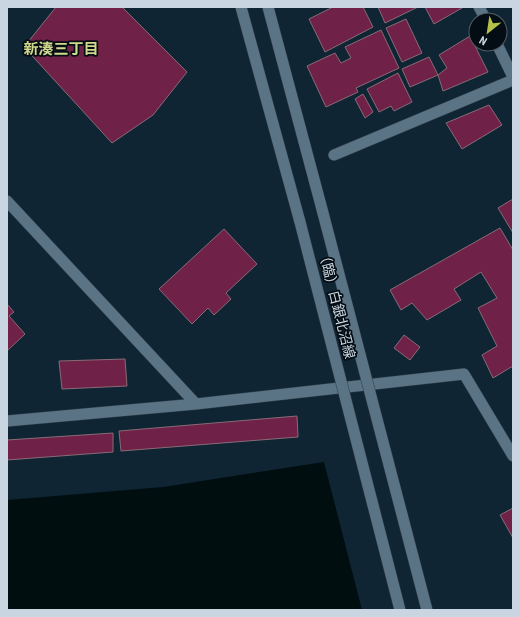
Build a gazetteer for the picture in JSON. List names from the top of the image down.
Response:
{
  "streets": {
    "street": ["（臨）白銀北沼線"]
  },
  "districts": ["新湊三丁目"],
  "north": "bottom left"
}
